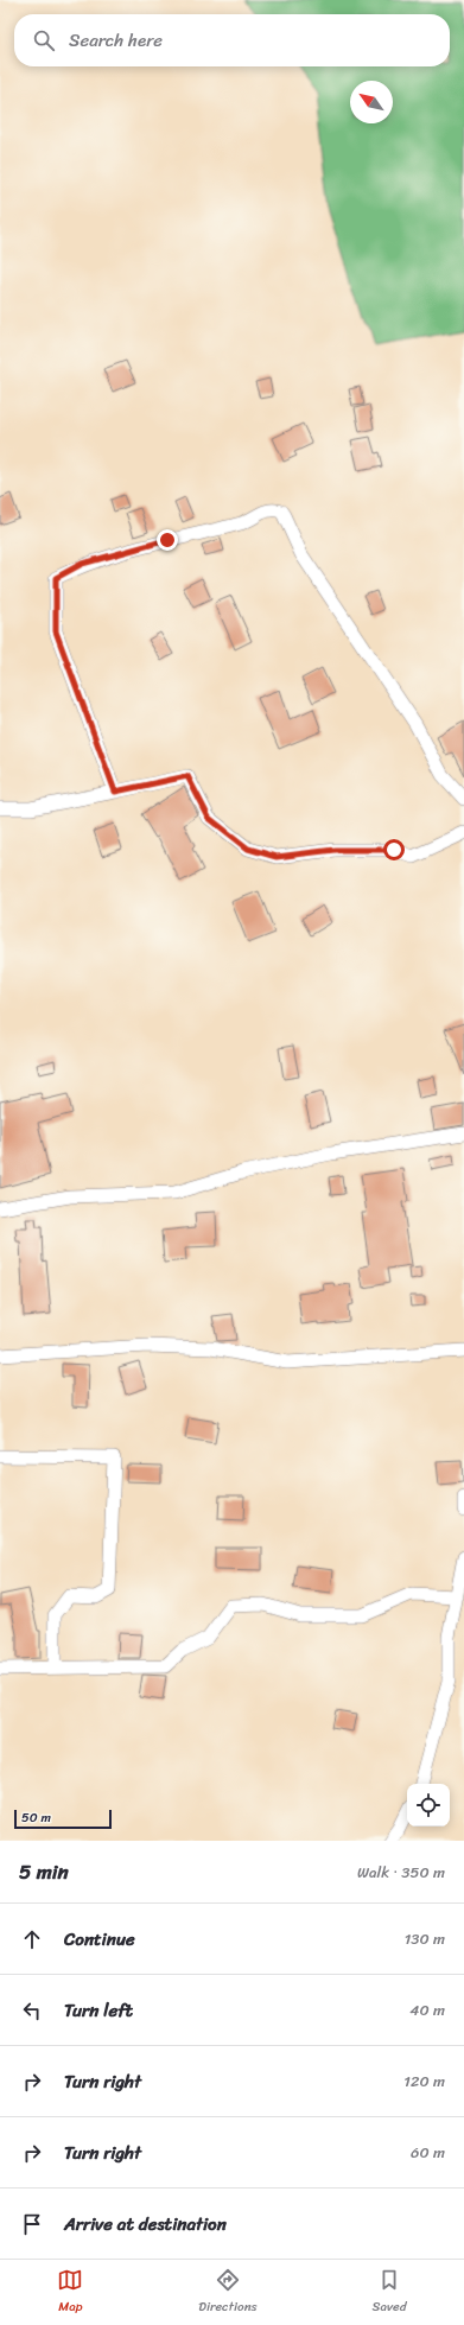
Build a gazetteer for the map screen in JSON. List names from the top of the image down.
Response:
{
  "scale_bar": "50 m",
  "north": "top left",
  "page": {
    "search": "Search here",
    "scale": "50 m",
    "heading": ["5 min", "Walk · 350 m"],
    "list": [
      ["Continue", "130 m"],
      ["Turn left", "40 m"],
      ["Turn right", "120 m"],
      ["Turn right", "60 m"],
      "Arrive at destination"
    ],
    "nav": ["Map", "Directions", "Saved"]
  }
}
